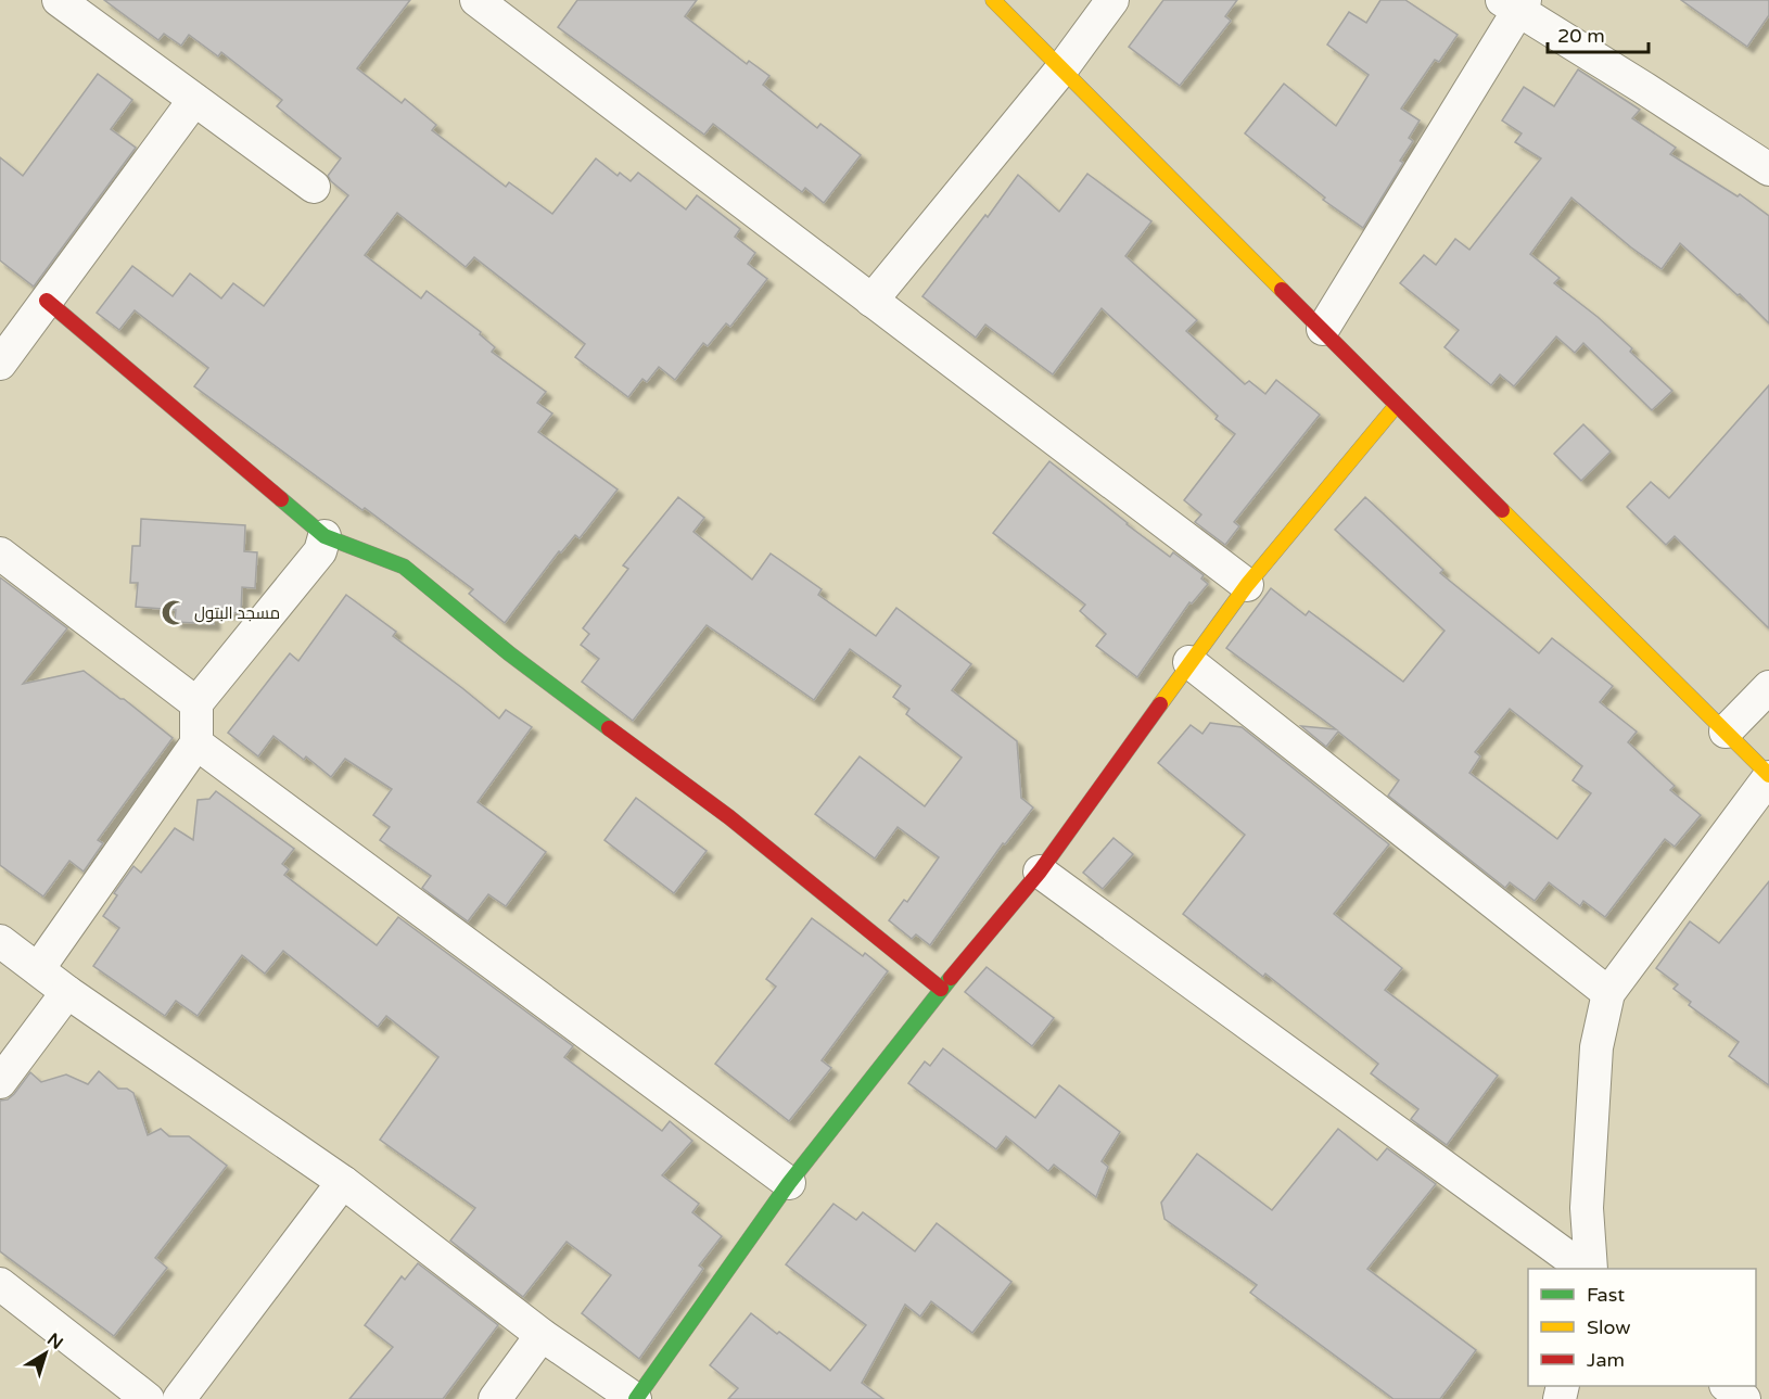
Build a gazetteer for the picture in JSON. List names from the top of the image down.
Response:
{
  "places": {
    "mosque": ["مسجد البتول"]
  },
  "legend": ["Fast", "Slow", "Jam"],
  "scale_bar": "20 m",
  "north": "top right"
}
